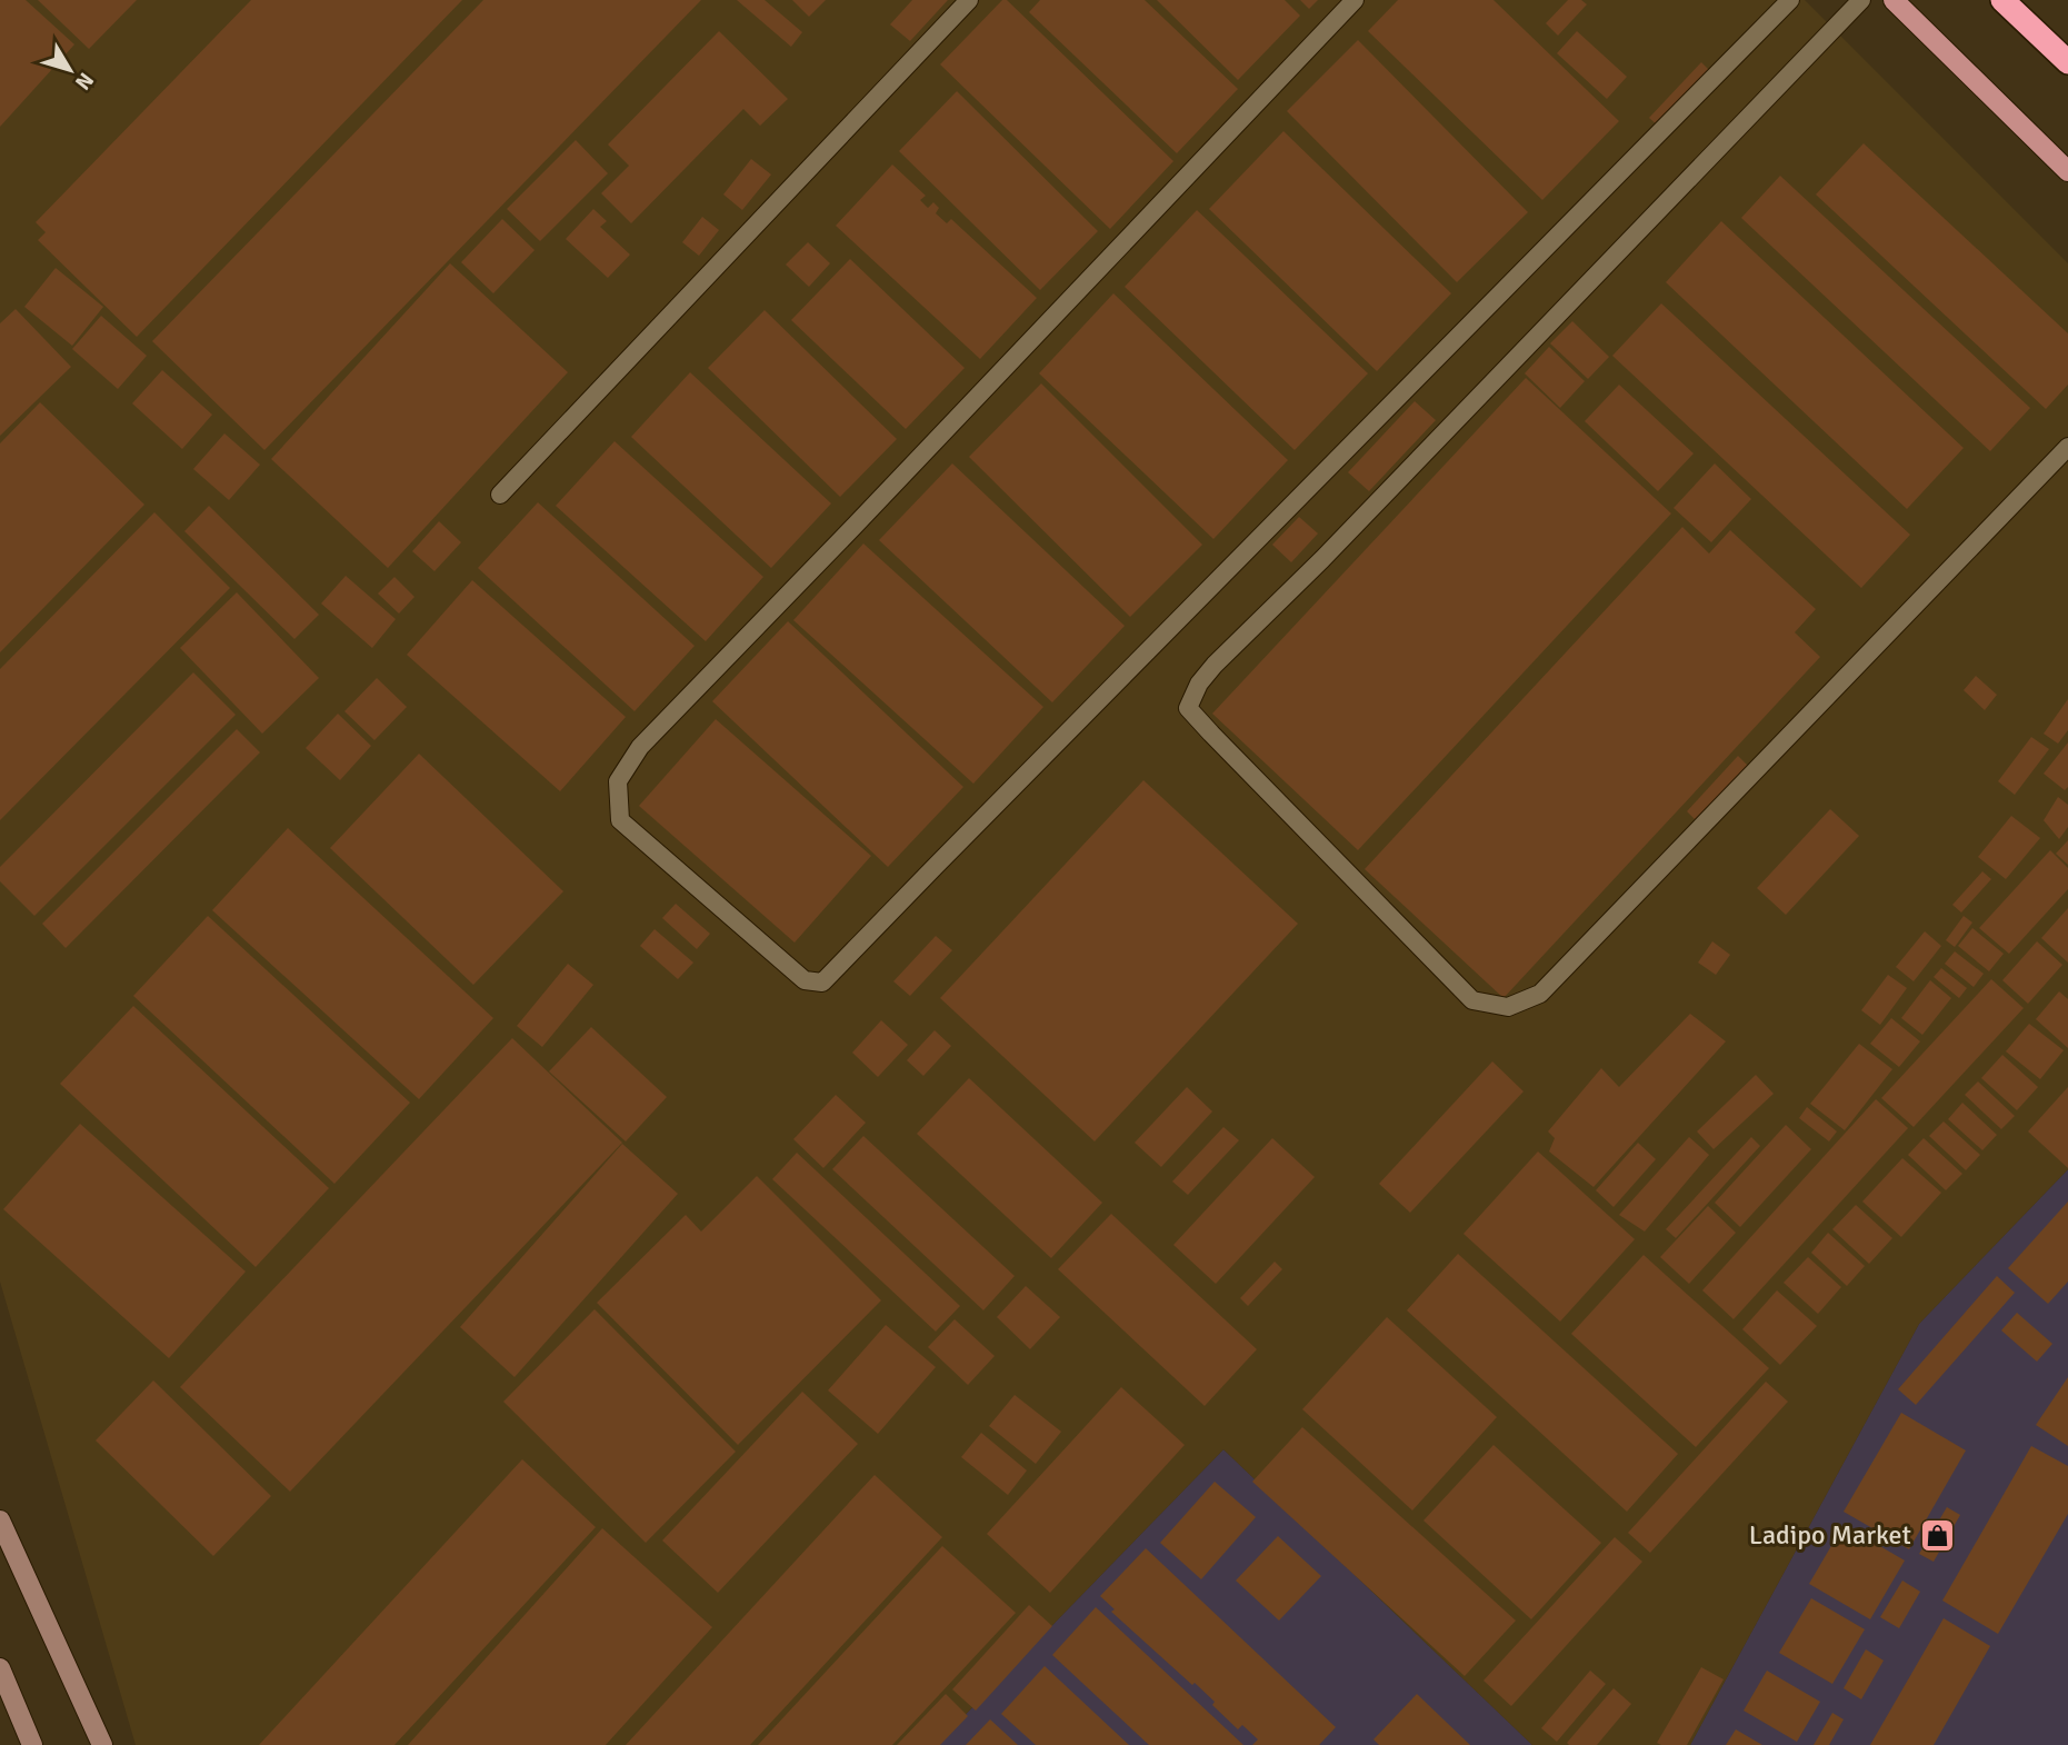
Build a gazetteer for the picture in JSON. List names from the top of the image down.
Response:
{
  "places": {
    "shop": ["Ladipo Market"]
  },
  "north": "bottom right"
}
